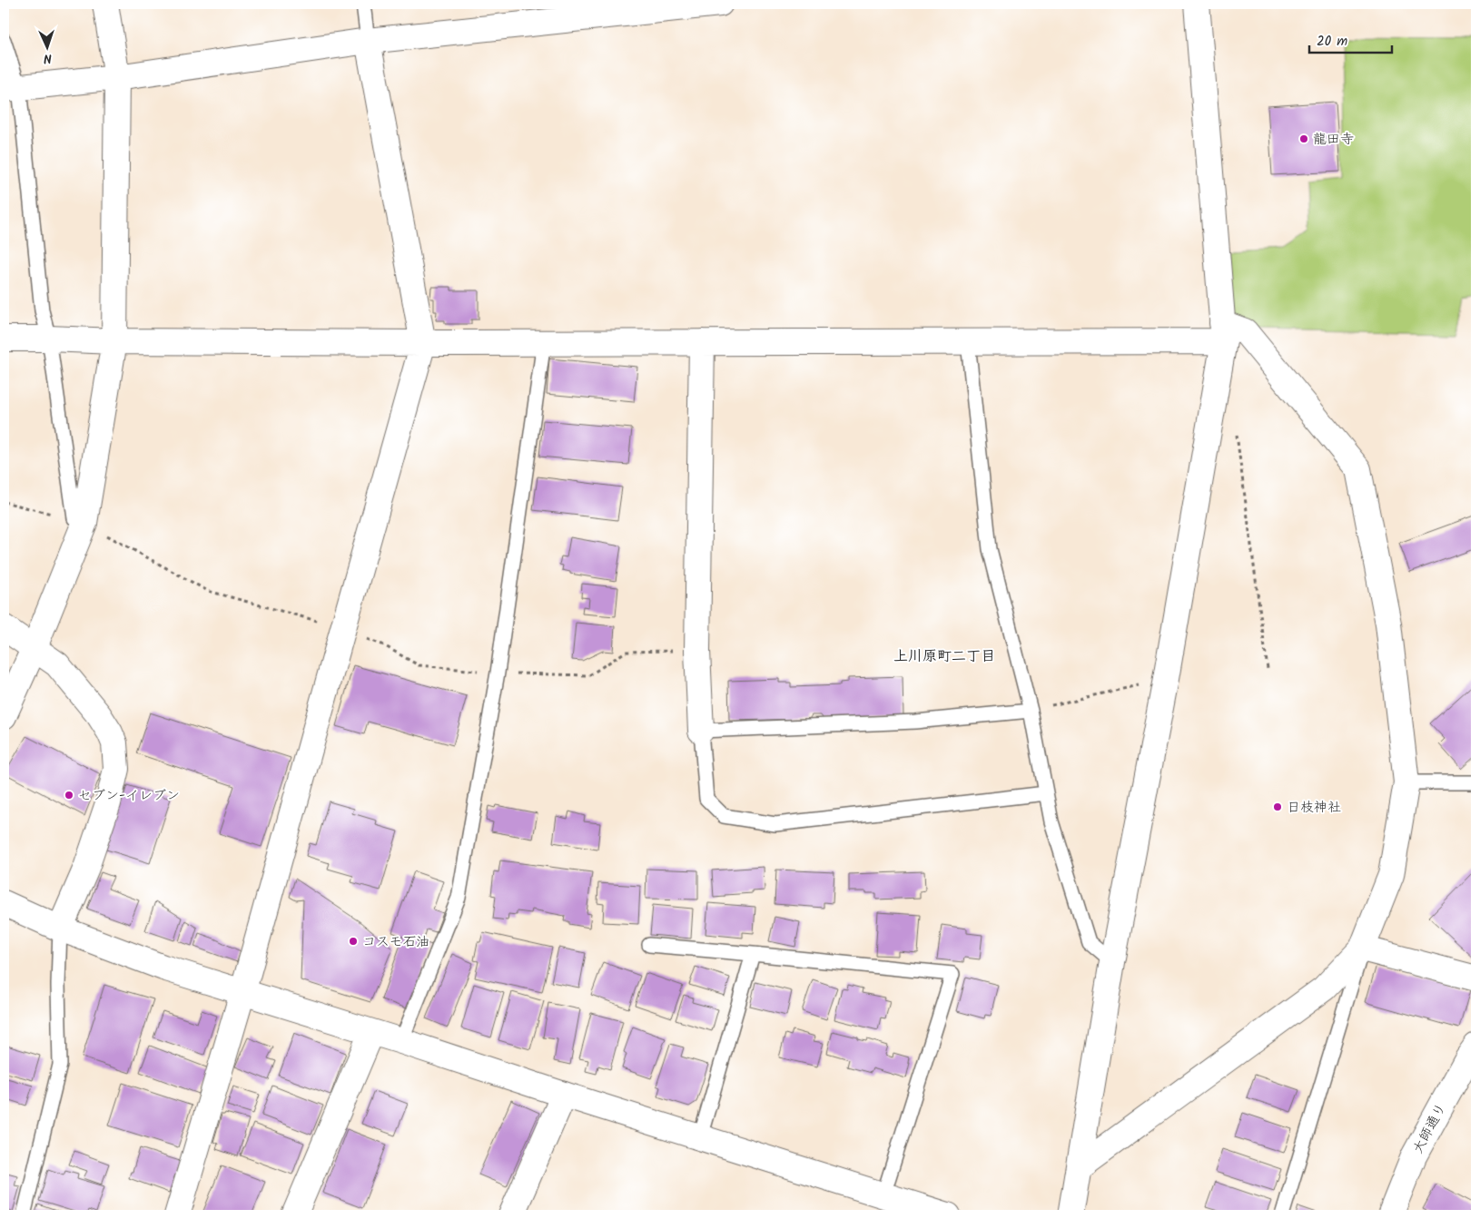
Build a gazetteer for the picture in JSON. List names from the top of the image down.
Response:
{
  "streets": {
    "street": ["大師通り"]
  },
  "districts": ["上川原町二丁目"],
  "places": [
    "龍田寺",
    "セブン-イレブン",
    "日枝神社",
    "コスモ石油"
  ],
  "scale_bar": "20 m",
  "north": "bottom"
}
